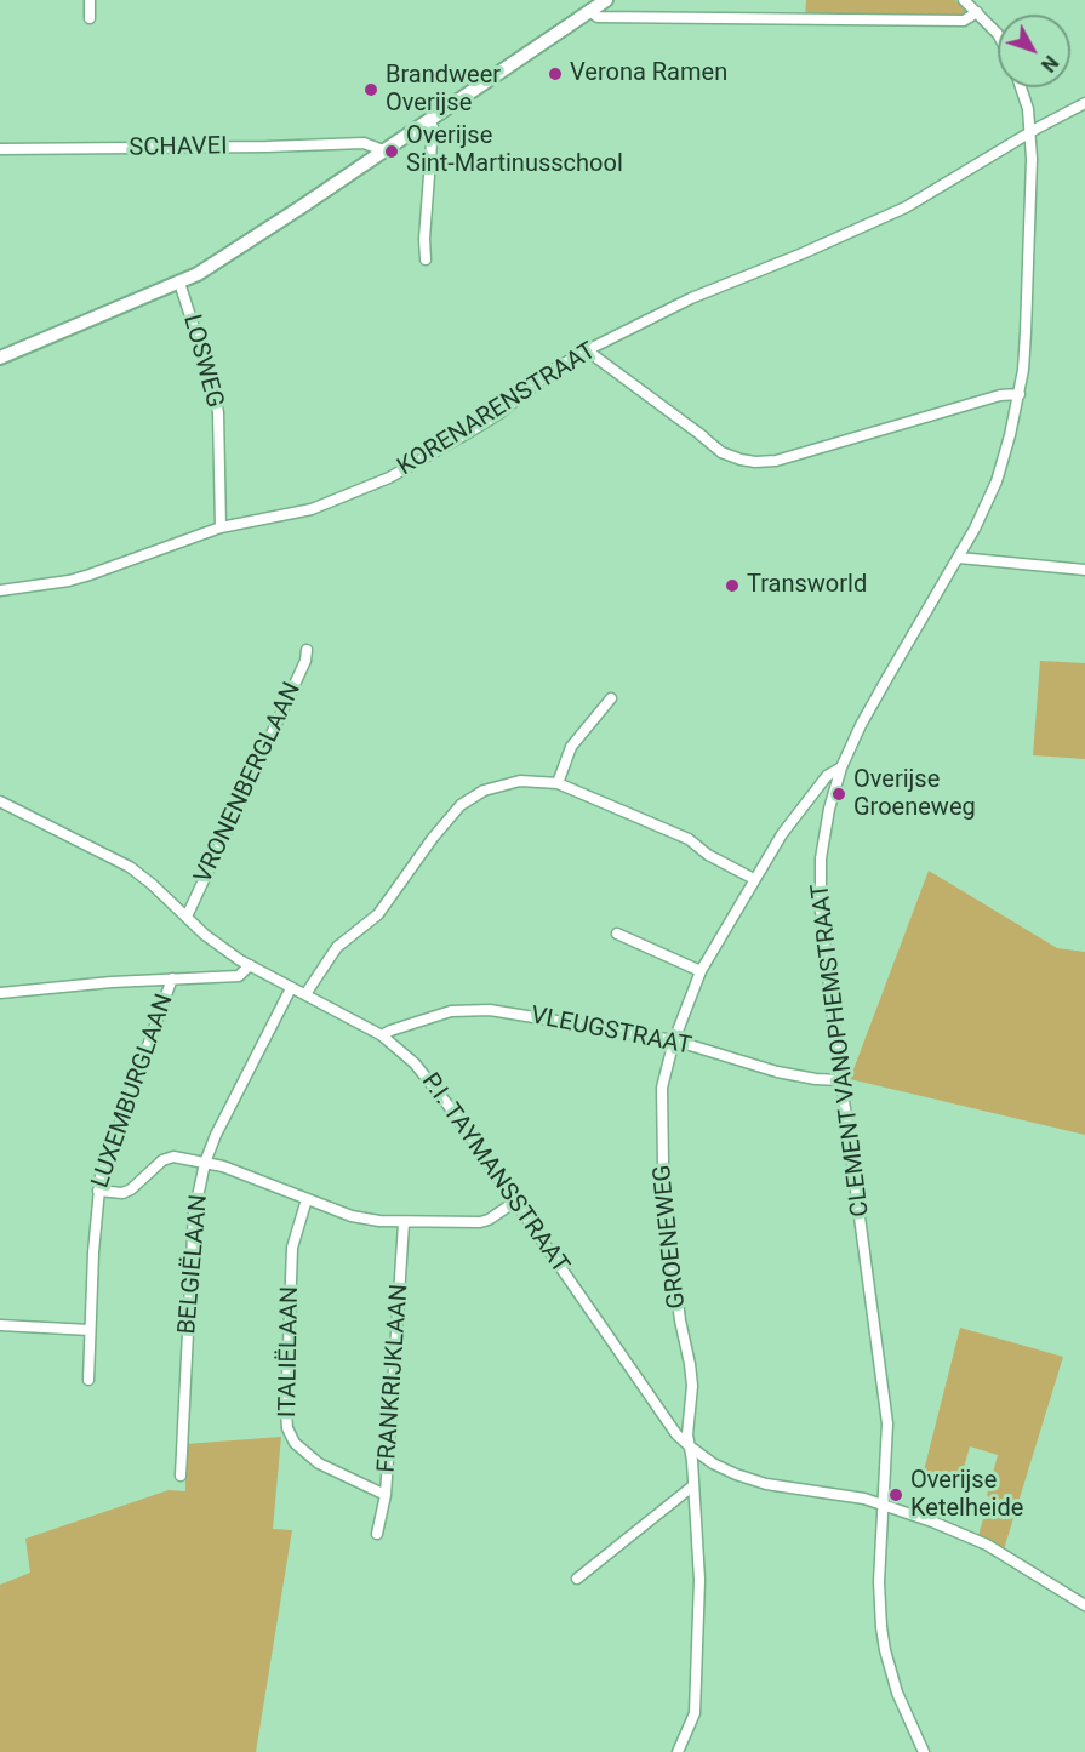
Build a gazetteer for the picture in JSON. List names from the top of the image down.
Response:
{
  "streets": {
    "street": [
      "SCHAVEI",
      "LOSWEG",
      "KORENARENSTRAAT",
      "VRONENBERGLAAN",
      "VLEUGSTRAAT",
      "CLEMENT VANOPHEMSTRAAT",
      "LUXEMBURGLAAN",
      "P.I. TAYMANSSTRAAT",
      "GROENEWEG",
      "BELGIËLAAN",
      "ITALIËLAAN",
      "FRANKRIJKLAAN"
    ]
  },
  "crossings": [
    ["LOSWEG", "KORENARENSTRAAT"],
    ["KORENARENSTRAAT", "CLEMENT VANOPHEMSTRAAT"],
    ["VRONENBERGLAAN", "P.I. TAYMANSSTRAAT"],
    ["VLEUGSTRAAT", "CLEMENT VANOPHEMSTRAAT"],
    ["VLEUGSTRAAT", "P.I. TAYMANSSTRAAT"],
    ["VLEUGSTRAAT", "GROENEWEG"],
    ["CLEMENT VANOPHEMSTRAAT", "P.I. TAYMANSSTRAAT"],
    ["CLEMENT VANOPHEMSTRAAT", "GROENEWEG"],
    ["P.I. TAYMANSSTRAAT", "GROENEWEG"],
    ["P.I. TAYMANSSTRAAT", "BELGIËLAAN"],
    ["ITALIËLAAN", "FRANKRIJKLAAN"]
  ],
  "places": [
    "Verona Ramen",
    "Brandweer Overijse",
    "Overijse Sint-Martinusschool",
    "Transworld",
    "Overijse Groeneweg",
    "Overijse Ketelheide"
  ],
  "north": "bottom right"
}
